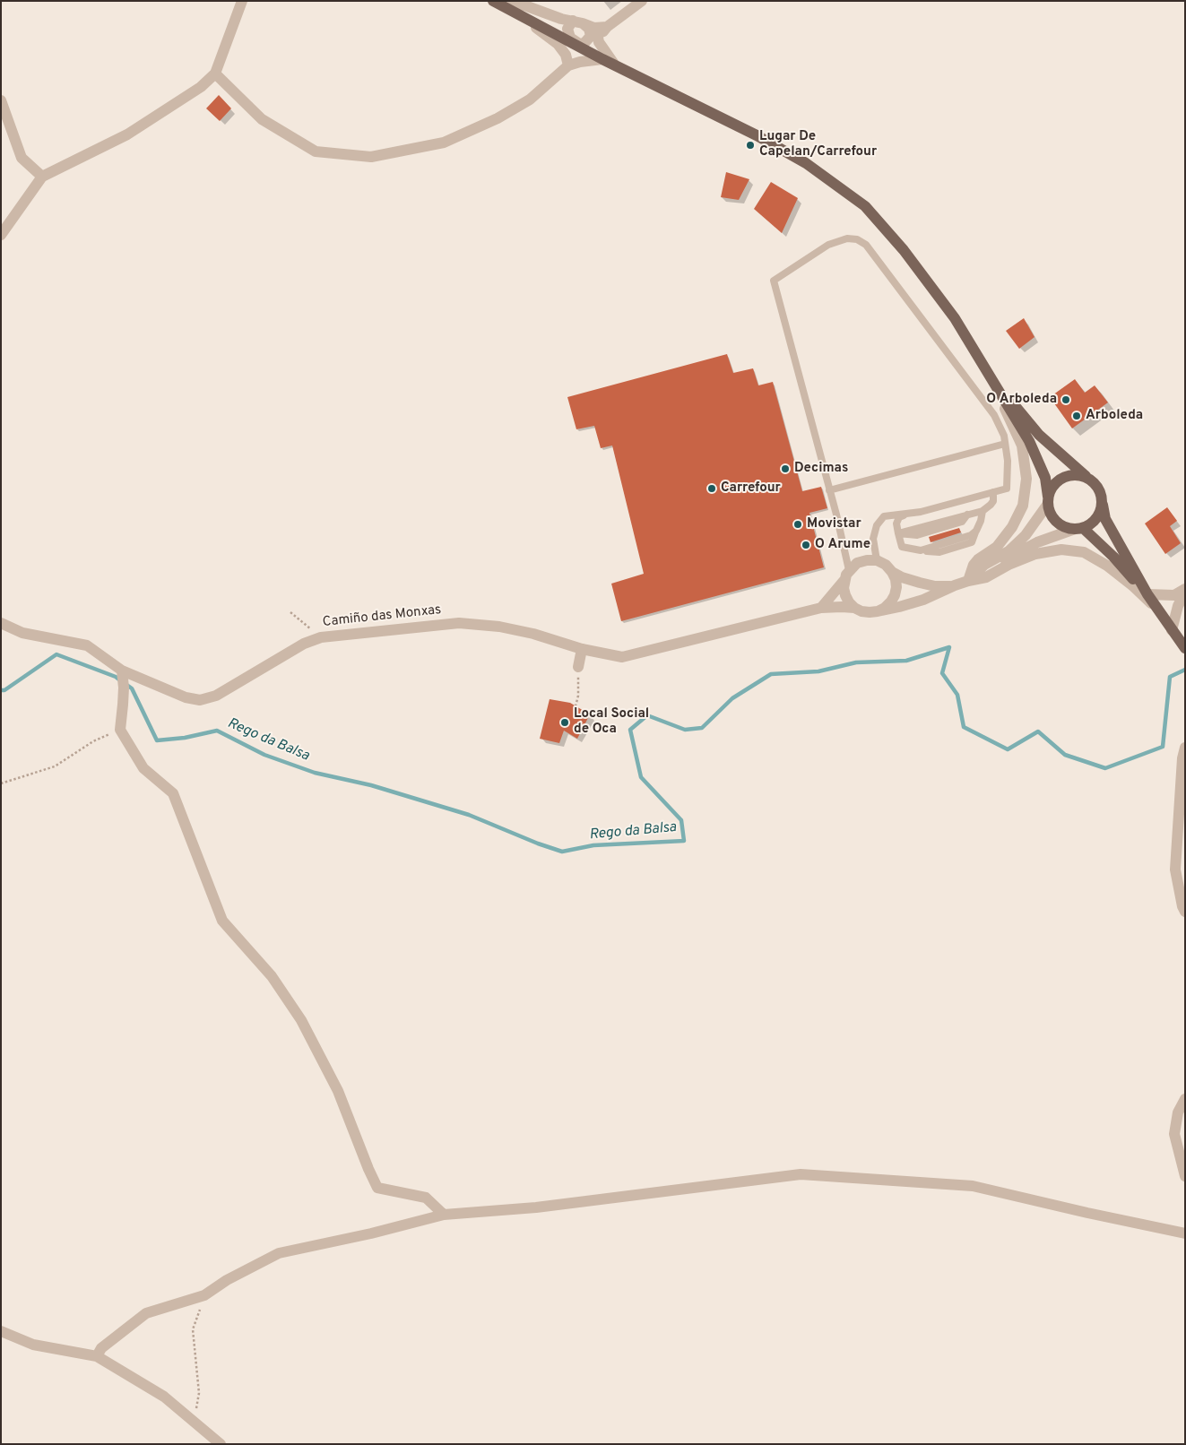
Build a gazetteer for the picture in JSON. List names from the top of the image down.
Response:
{
  "streets": {
    "street": ["Camiño das Monxas"]
  },
  "water": ["Rego da Balsa"],
  "places": [
    "Lugar De Capelan/Carrefour",
    "O Arboleda",
    "Arboleda",
    "Decimas",
    "Carrefour",
    "Movistar",
    "O Arume",
    "Local Social de Oca"
  ]
}
